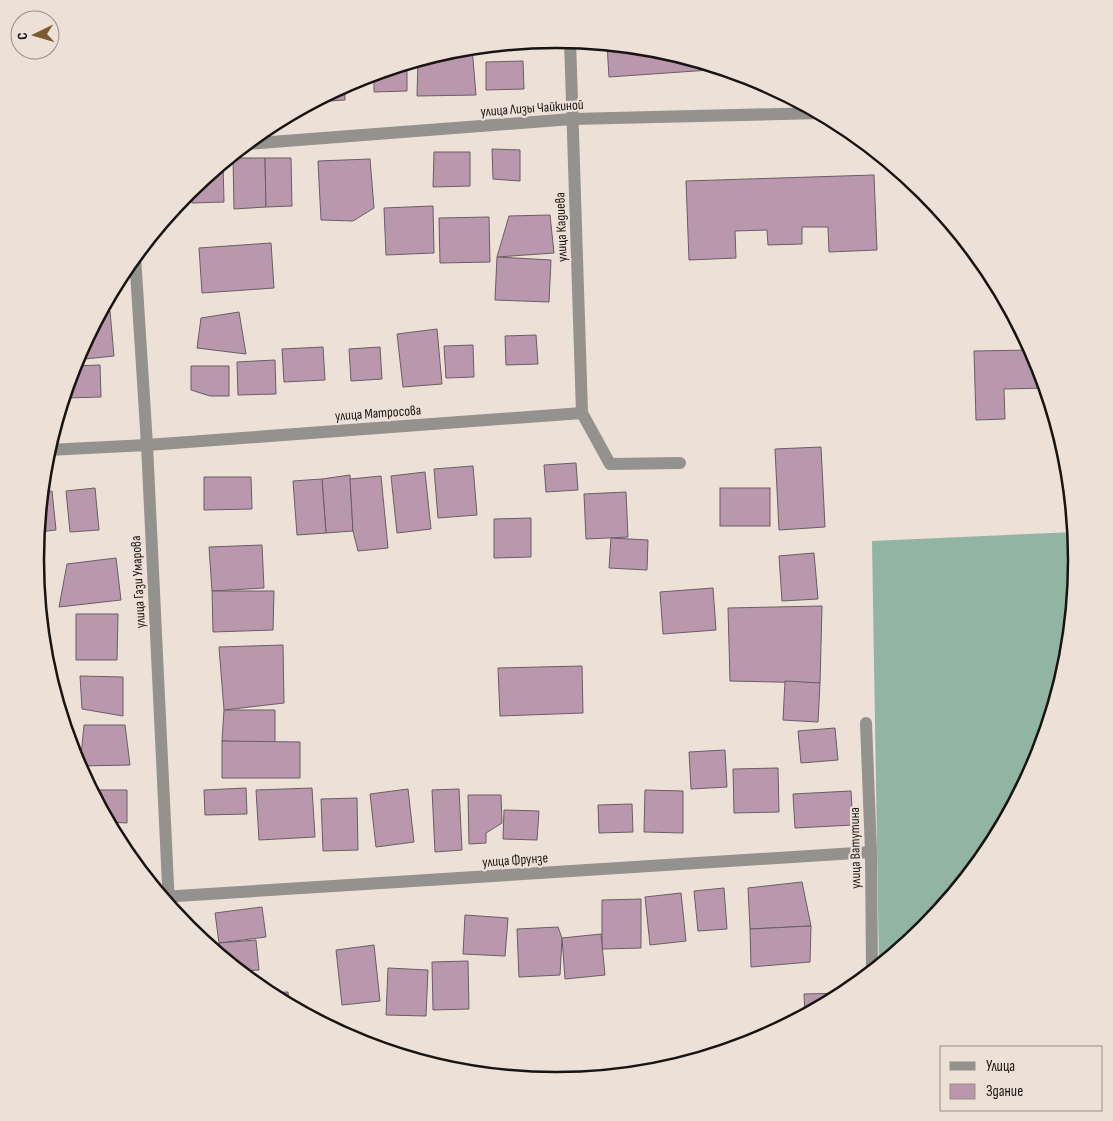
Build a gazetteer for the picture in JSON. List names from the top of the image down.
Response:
{
  "streets": {
    "street": [
      "улица Лизы Чайкиной",
      "улица Кадиева",
      "улица Матросова",
      "улица Гази Умарова",
      "улица Ватутина",
      "улица Фрунзе"
    ]
  },
  "crossings": [
    ["улица Лизы Чайкиной", "улица Кадиева"],
    ["улица Кадиева", "улица Матросова"],
    ["улица Матросова", "улица Гази Умарова"],
    ["улица Ватутина", "улица Фрунзе"]
  ],
  "legend": ["Улица", "Здание"],
  "north": "left"
}
